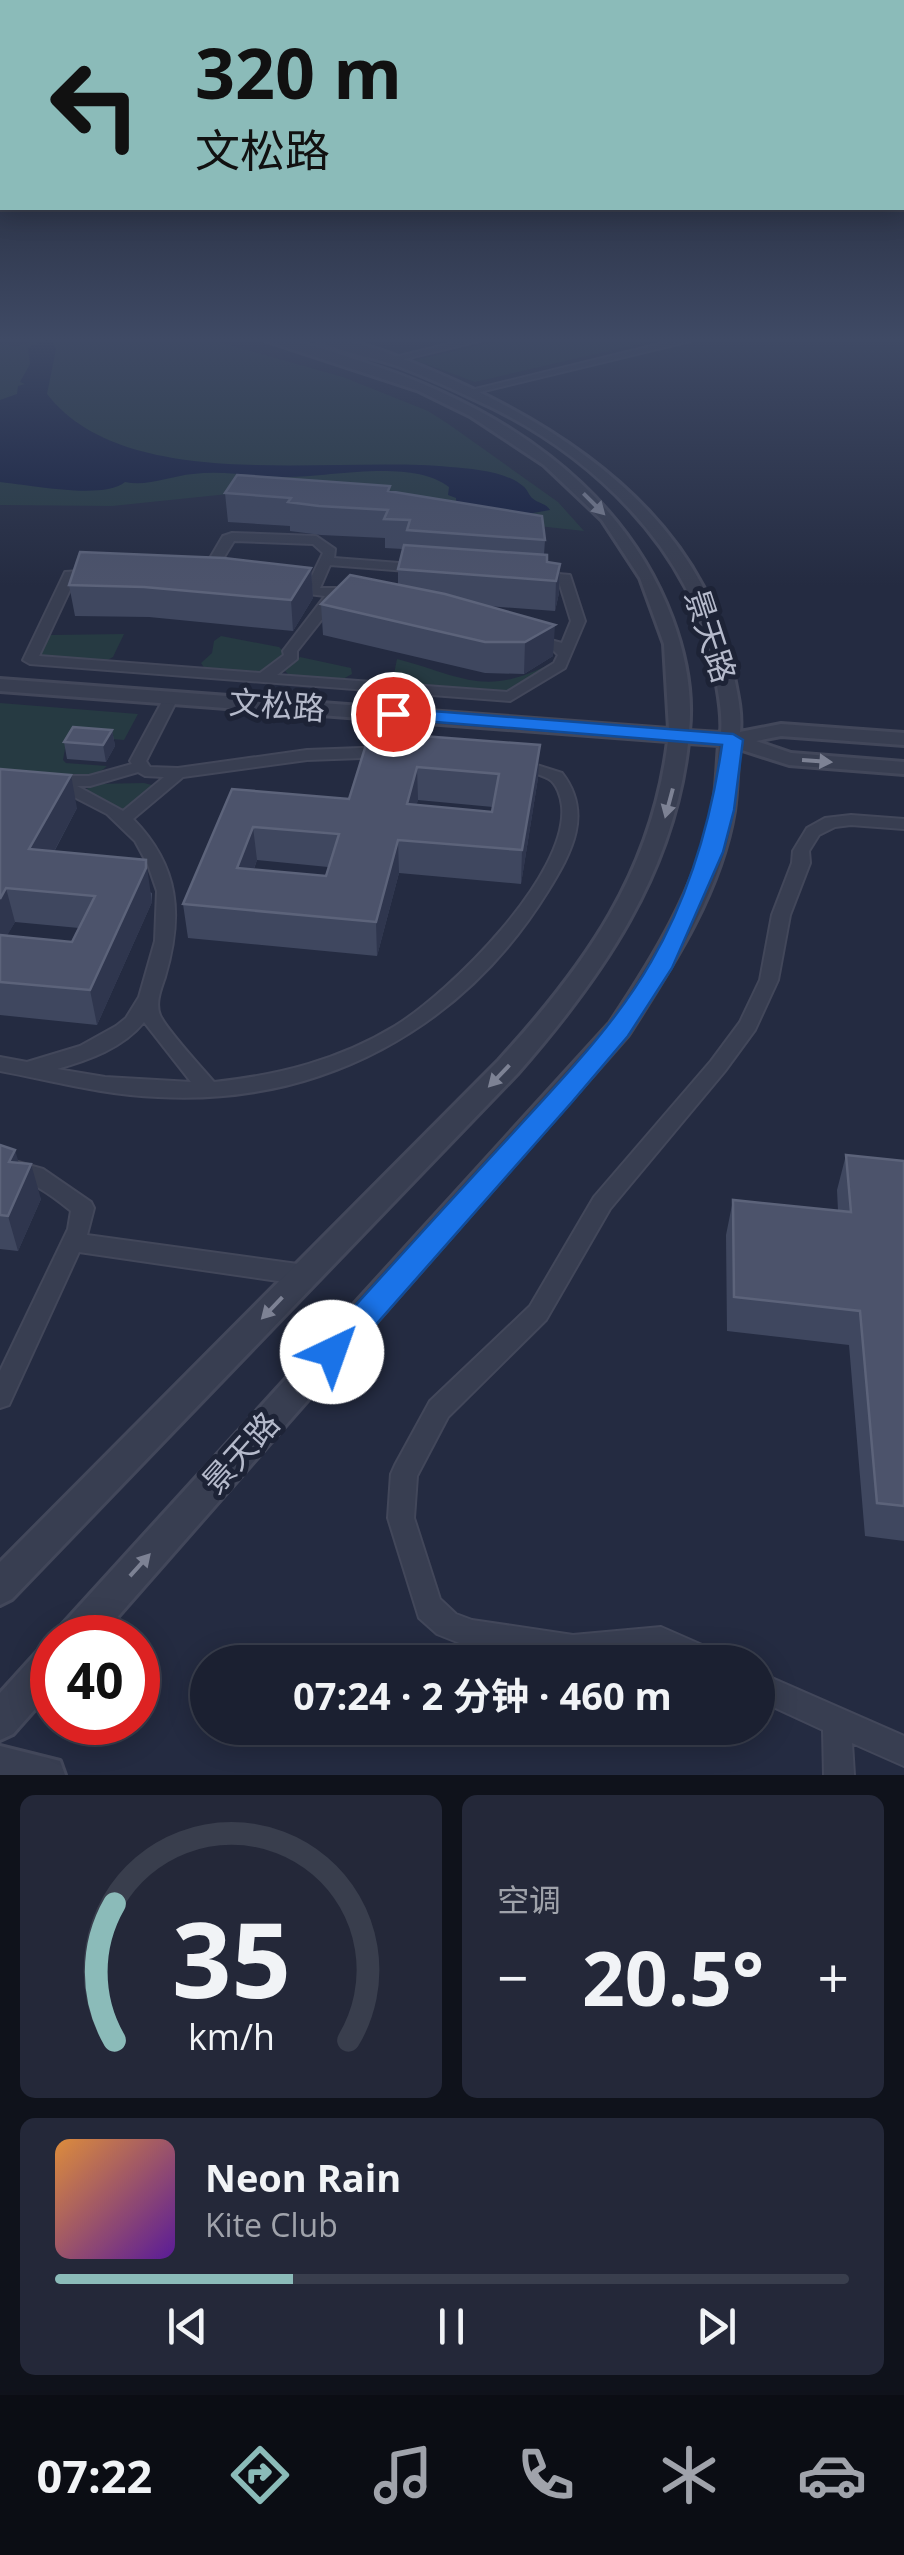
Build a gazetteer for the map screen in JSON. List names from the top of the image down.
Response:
{
  "streets": {
    "street": ["景天路", "文松路"]
  },
  "crossings": [
    ["景天路", "文松路"]
  ],
  "page": {
    "turn": ["320 m", "文松路"],
    "limit": "40",
    "trip": "07:24 · 2 分钟 · 460 m",
    "tile": "空调",
    "heat": ["−", "20.5°", "+"],
    "song": ["Neon Rain", "Kite Club"],
    "tabs": "07:22",
    "gauge": ["35", "km/h"]
  }
}
